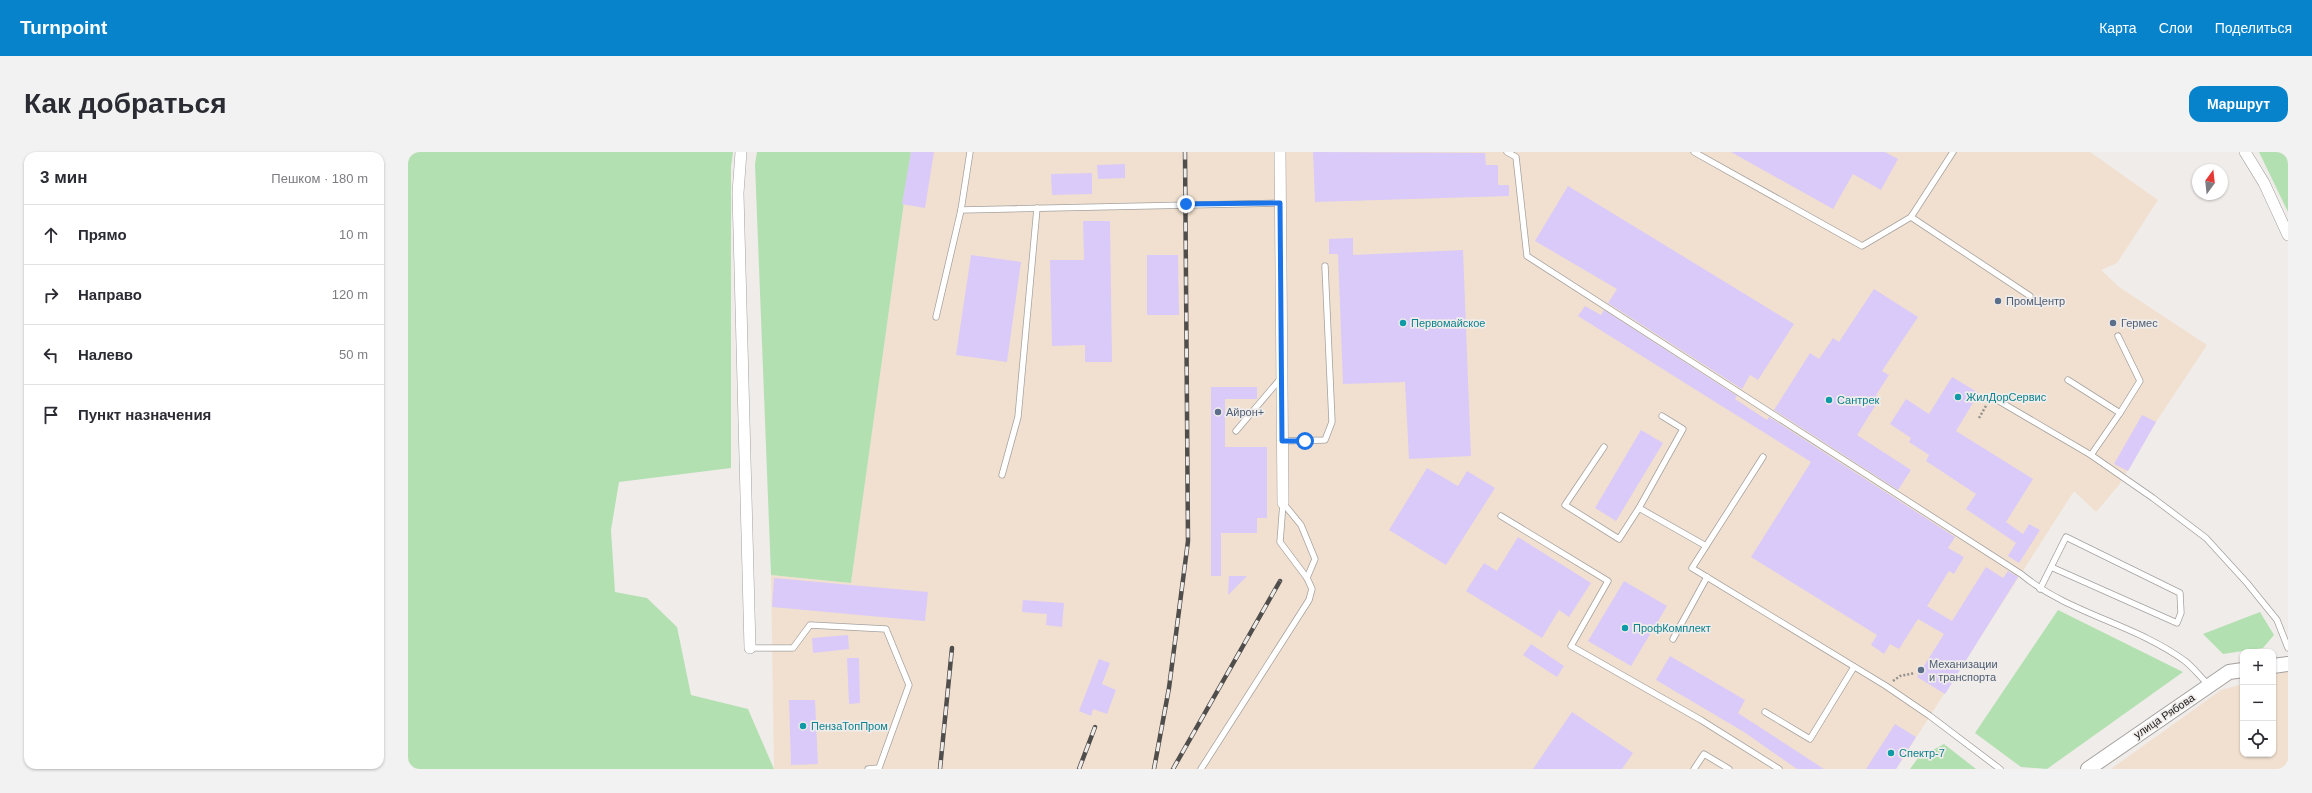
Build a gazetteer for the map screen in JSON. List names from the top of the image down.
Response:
{
  "streets": {
    "street": ["улица Рябова"]
  },
  "places": [
    "ПромЦентр",
    "Первомайское",
    "Гермес",
    "ЖилДорСервис",
    "Сантрек",
    "Айрон+",
    "ПрофКомплект",
    "Механизации и транспорта",
    "ПензаТопПром",
    "Спектр-7"
  ],
  "north": "top",
  "page": {
    "header": "Turnpoint",
    "nav": ["Карта", "Слои", "Поделиться"],
    "buttons": "Маршрут",
    "title": "Как добраться",
    "heading": ["3 мин", "Пешком · 180 m"],
    "list": [
      ["Прямо", "10 m"],
      ["Направо", "120 m"],
      ["Налево", "50 m"],
      "Пункт назначения"
    ],
    "map_buttons": ["+", "−"]
  }
}
